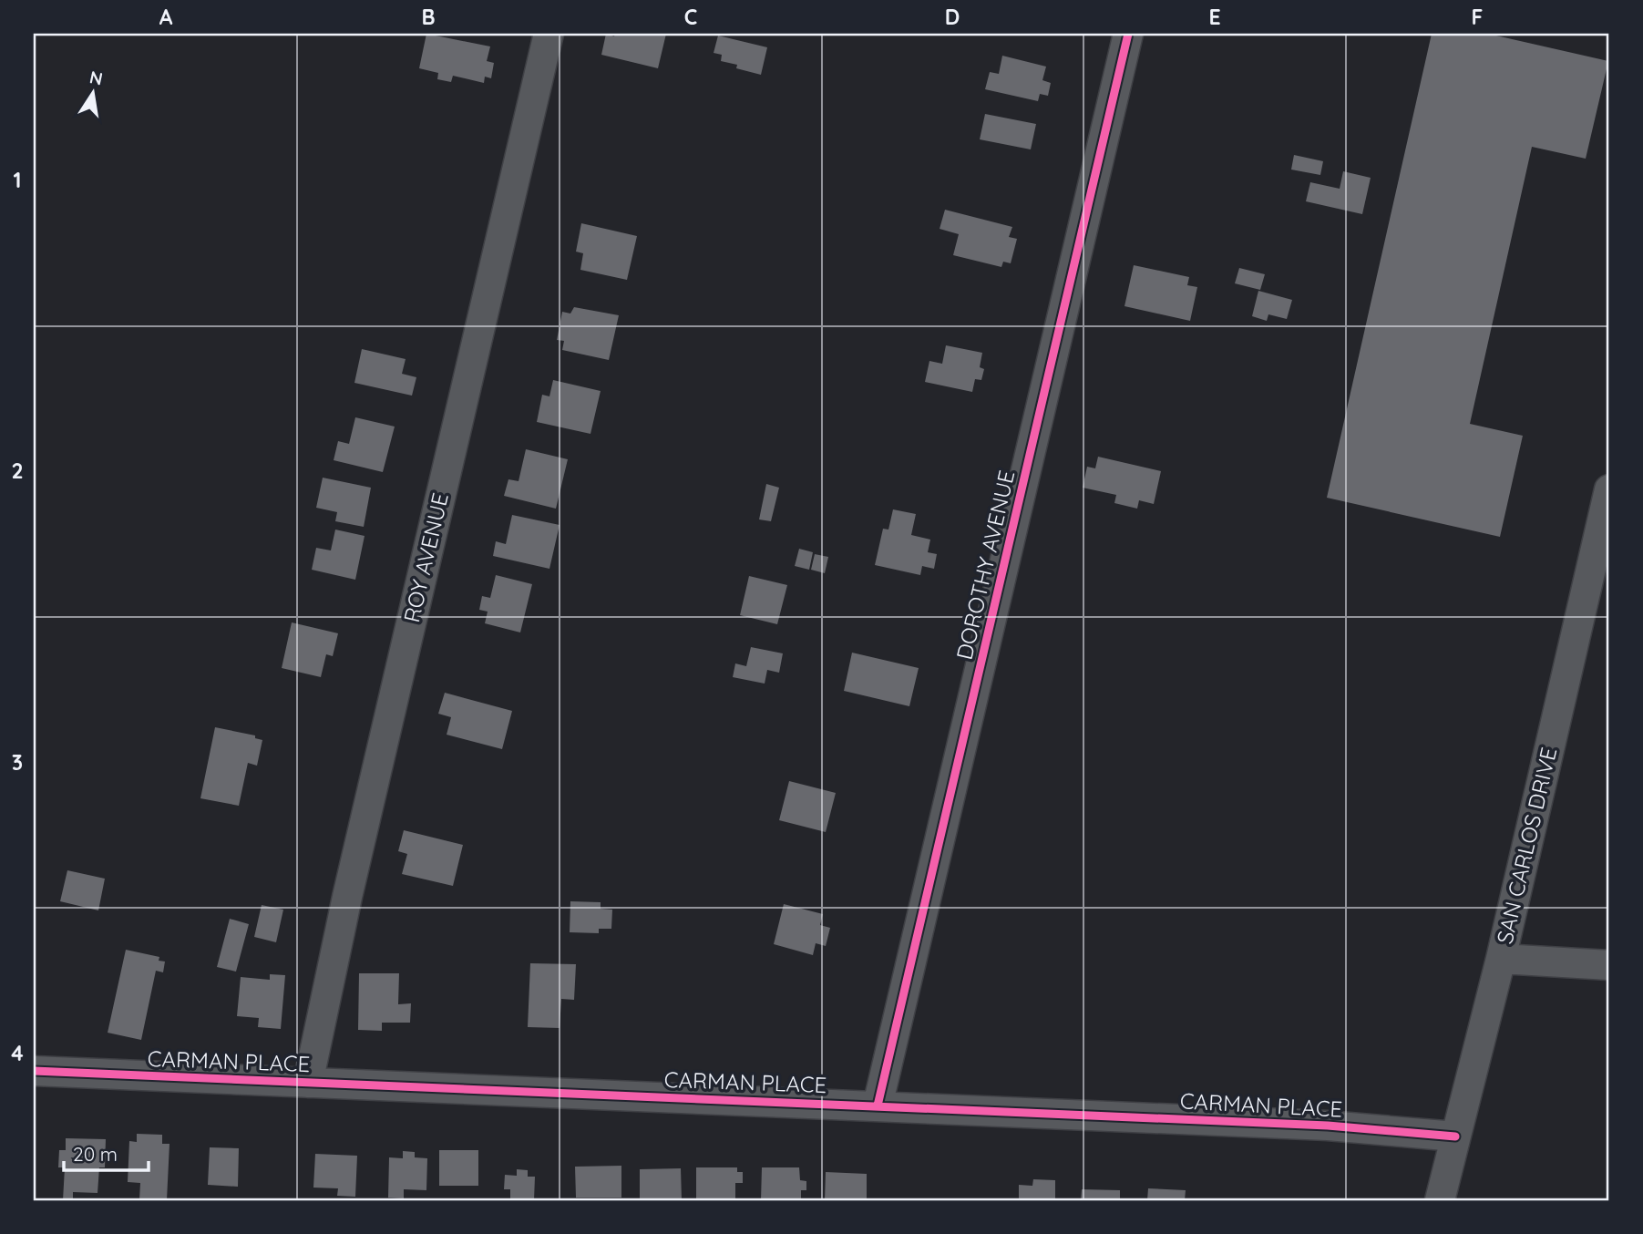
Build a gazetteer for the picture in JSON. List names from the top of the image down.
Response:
{
  "streets": {
    "street": [
      "ROY AVENUE",
      "DOROTHY AVENUE",
      "SAN CARLOS DRIVE",
      "CARMAN PLACE"
    ]
  },
  "crossings": [
    ["ROY AVENUE", "CARMAN PLACE"],
    ["DOROTHY AVENUE", "CARMAN PLACE"],
    ["SAN CARLOS DRIVE", "CARMAN PLACE"]
  ],
  "scale_bar": "20 m",
  "north": "top",
  "grid": {
    "columns": [
      "A",
      "B",
      "C",
      "D",
      "E",
      "F"
    ],
    "rows": [
      "1",
      "2",
      "3",
      "4"
    ]
  }
}
